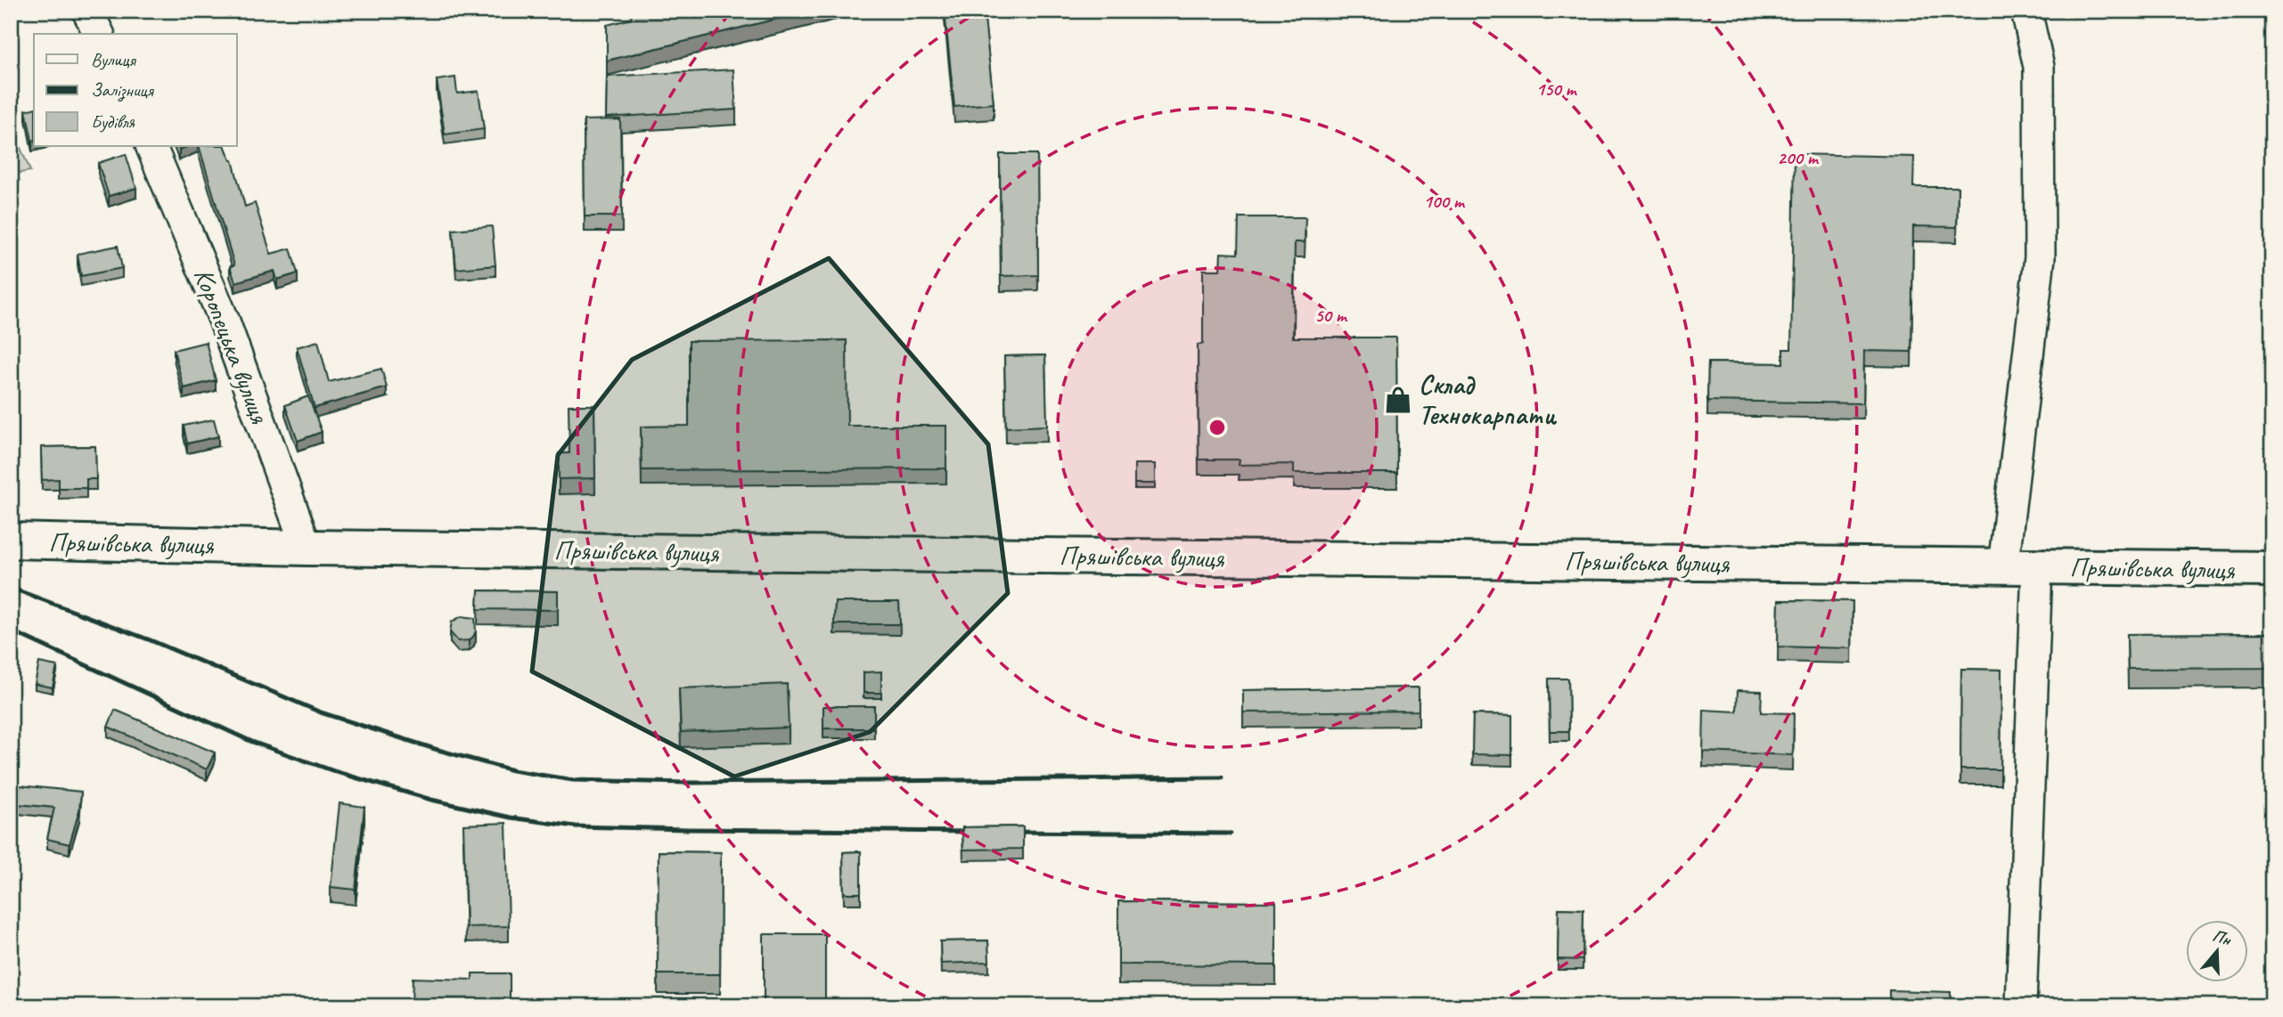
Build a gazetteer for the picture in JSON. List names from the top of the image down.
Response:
{
  "streets": {
    "main road": ["Пряшівська вулиця"],
    "street": ["Коропецька вулиця"]
  },
  "crossings": [
    ["Коропецька вулиця", "Пряшівська вулиця"]
  ],
  "places": {
    "shop": ["Склад Технокарпати"]
  },
  "legend": ["Вулиця", "Залізниця", "Будівля"],
  "north": "top",
  "rings": [
    "150 m",
    "200 m",
    "100 m",
    "50 m"
  ]
}
